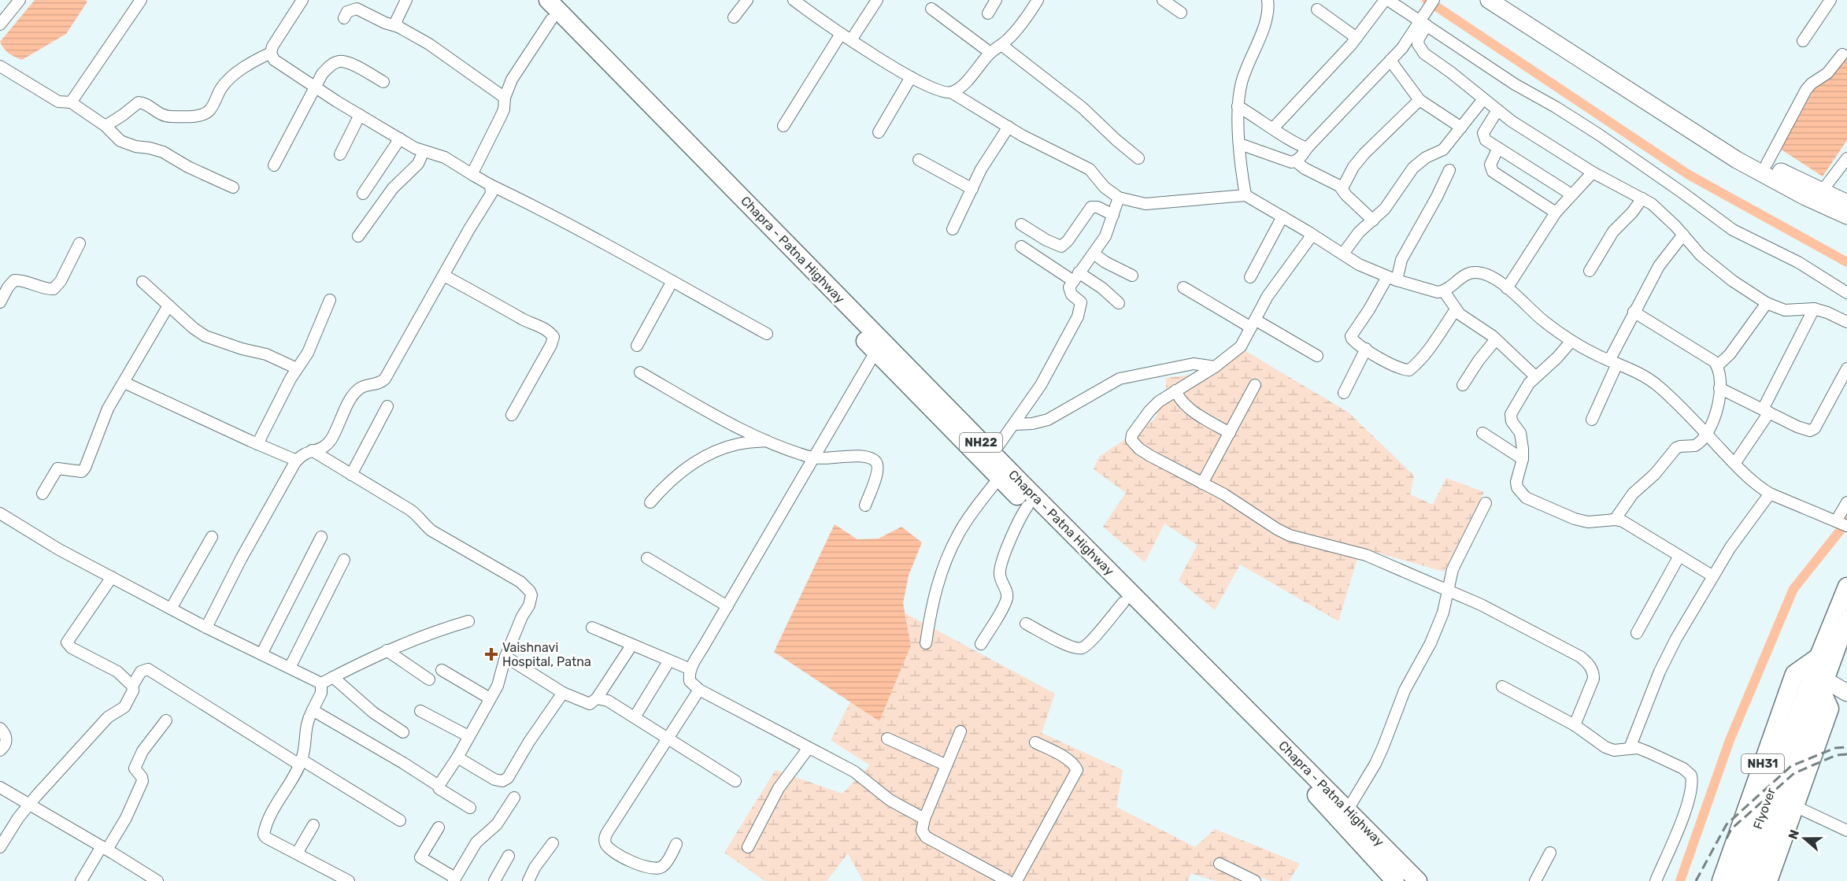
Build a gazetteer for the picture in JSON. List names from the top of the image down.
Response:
{
  "streets": {
    "highway": [
      "Chapra - Patna Highway",
      "NH22",
      "NH31",
      "Flyover"
    ]
  },
  "crossings": [
    ["NH31", "Flyover"]
  ],
  "places": {
    "health": ["Vaishnavi Hospital, Patna"]
  },
  "north": "left"
}
